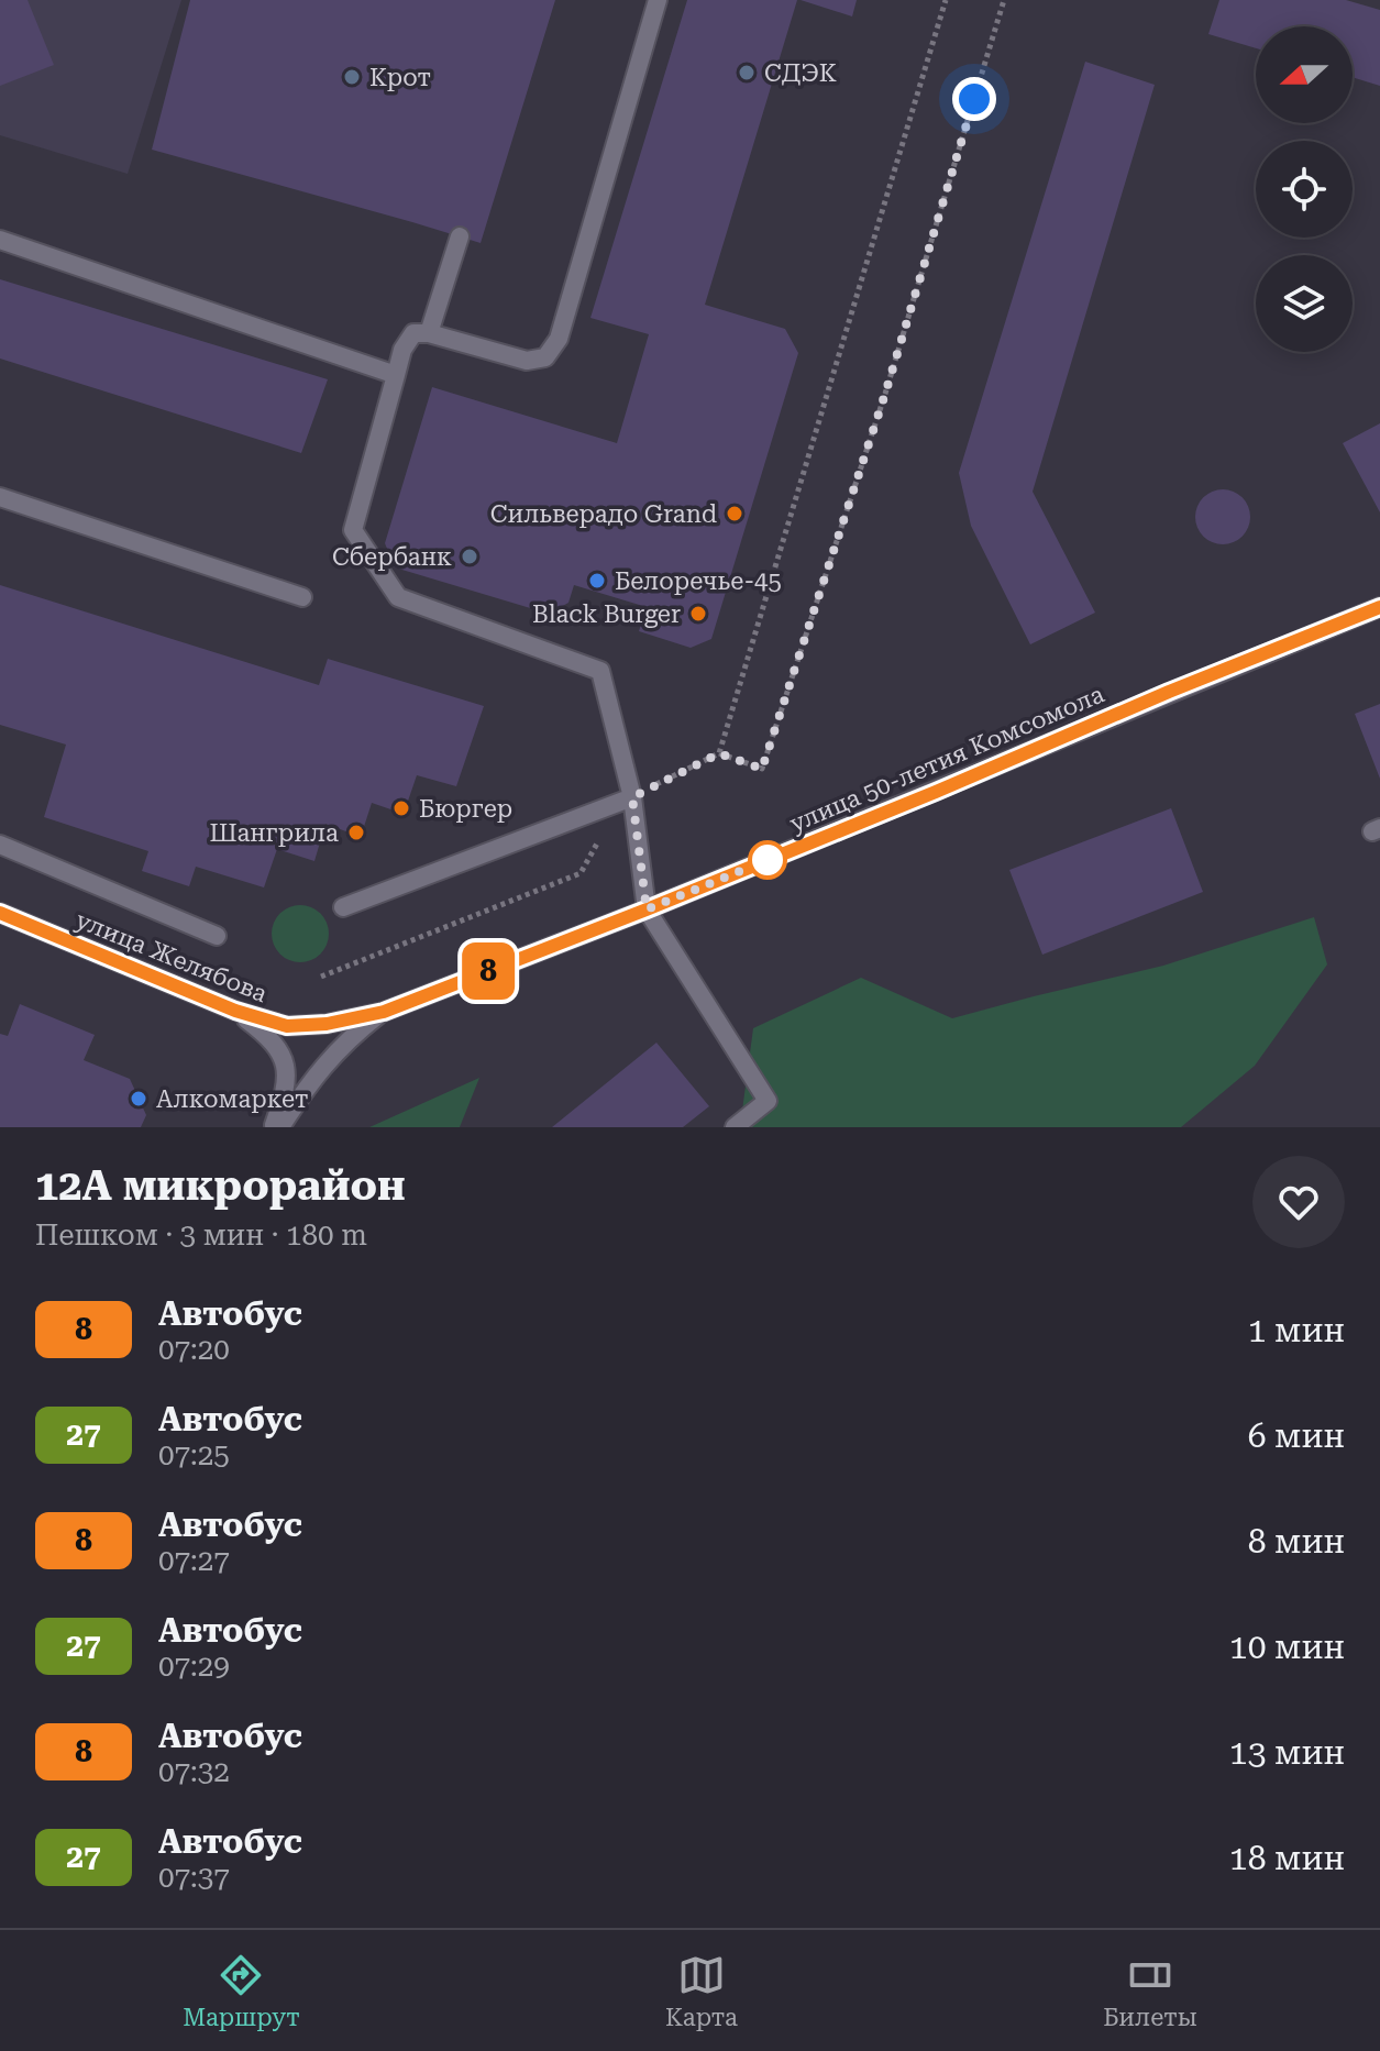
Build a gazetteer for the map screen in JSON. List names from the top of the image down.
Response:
{
  "streets": {
    "street": ["улица 50-летия Комсомола", "улица Желябова"]
  },
  "crossings": [
    ["улица 50-летия Комсомола", "улица Желябова"]
  ],
  "places": [
    "СДЭК",
    "Крот",
    "Сильверадо Grand",
    "Сбербанк",
    "Белоречье-45",
    "Black Burger",
    "Бюргер",
    "Шангрила",
    "Алкомаркет"
  ],
  "lines": ["bus line 8"],
  "north": "left",
  "page": {
    "on_map": "8",
    "heading": ["12А микрорайон", "Пешком · 3 мин · 180 m"],
    "list": [
      {
        "mark": "8",
        "name": "Автобус",
        "note": "07:20",
        "value": "1 мин"
      },
      {
        "mark": "27",
        "name": "Автобус",
        "note": "07:25",
        "value": "6 мин"
      },
      {
        "mark": "8",
        "name": "Автобус",
        "note": "07:27",
        "value": "8 мин"
      },
      {
        "mark": "27",
        "name": "Автобус",
        "note": "07:29",
        "value": "10 мин"
      },
      {
        "mark": "8",
        "name": "Автобус",
        "note": "07:32",
        "value": "13 мин"
      },
      {
        "mark": "27",
        "name": "Автобус",
        "note": "07:37",
        "value": "18 мин"
      }
    ],
    "tabs": ["Маршрут", "Карта", "Билеты"]
  }
}
